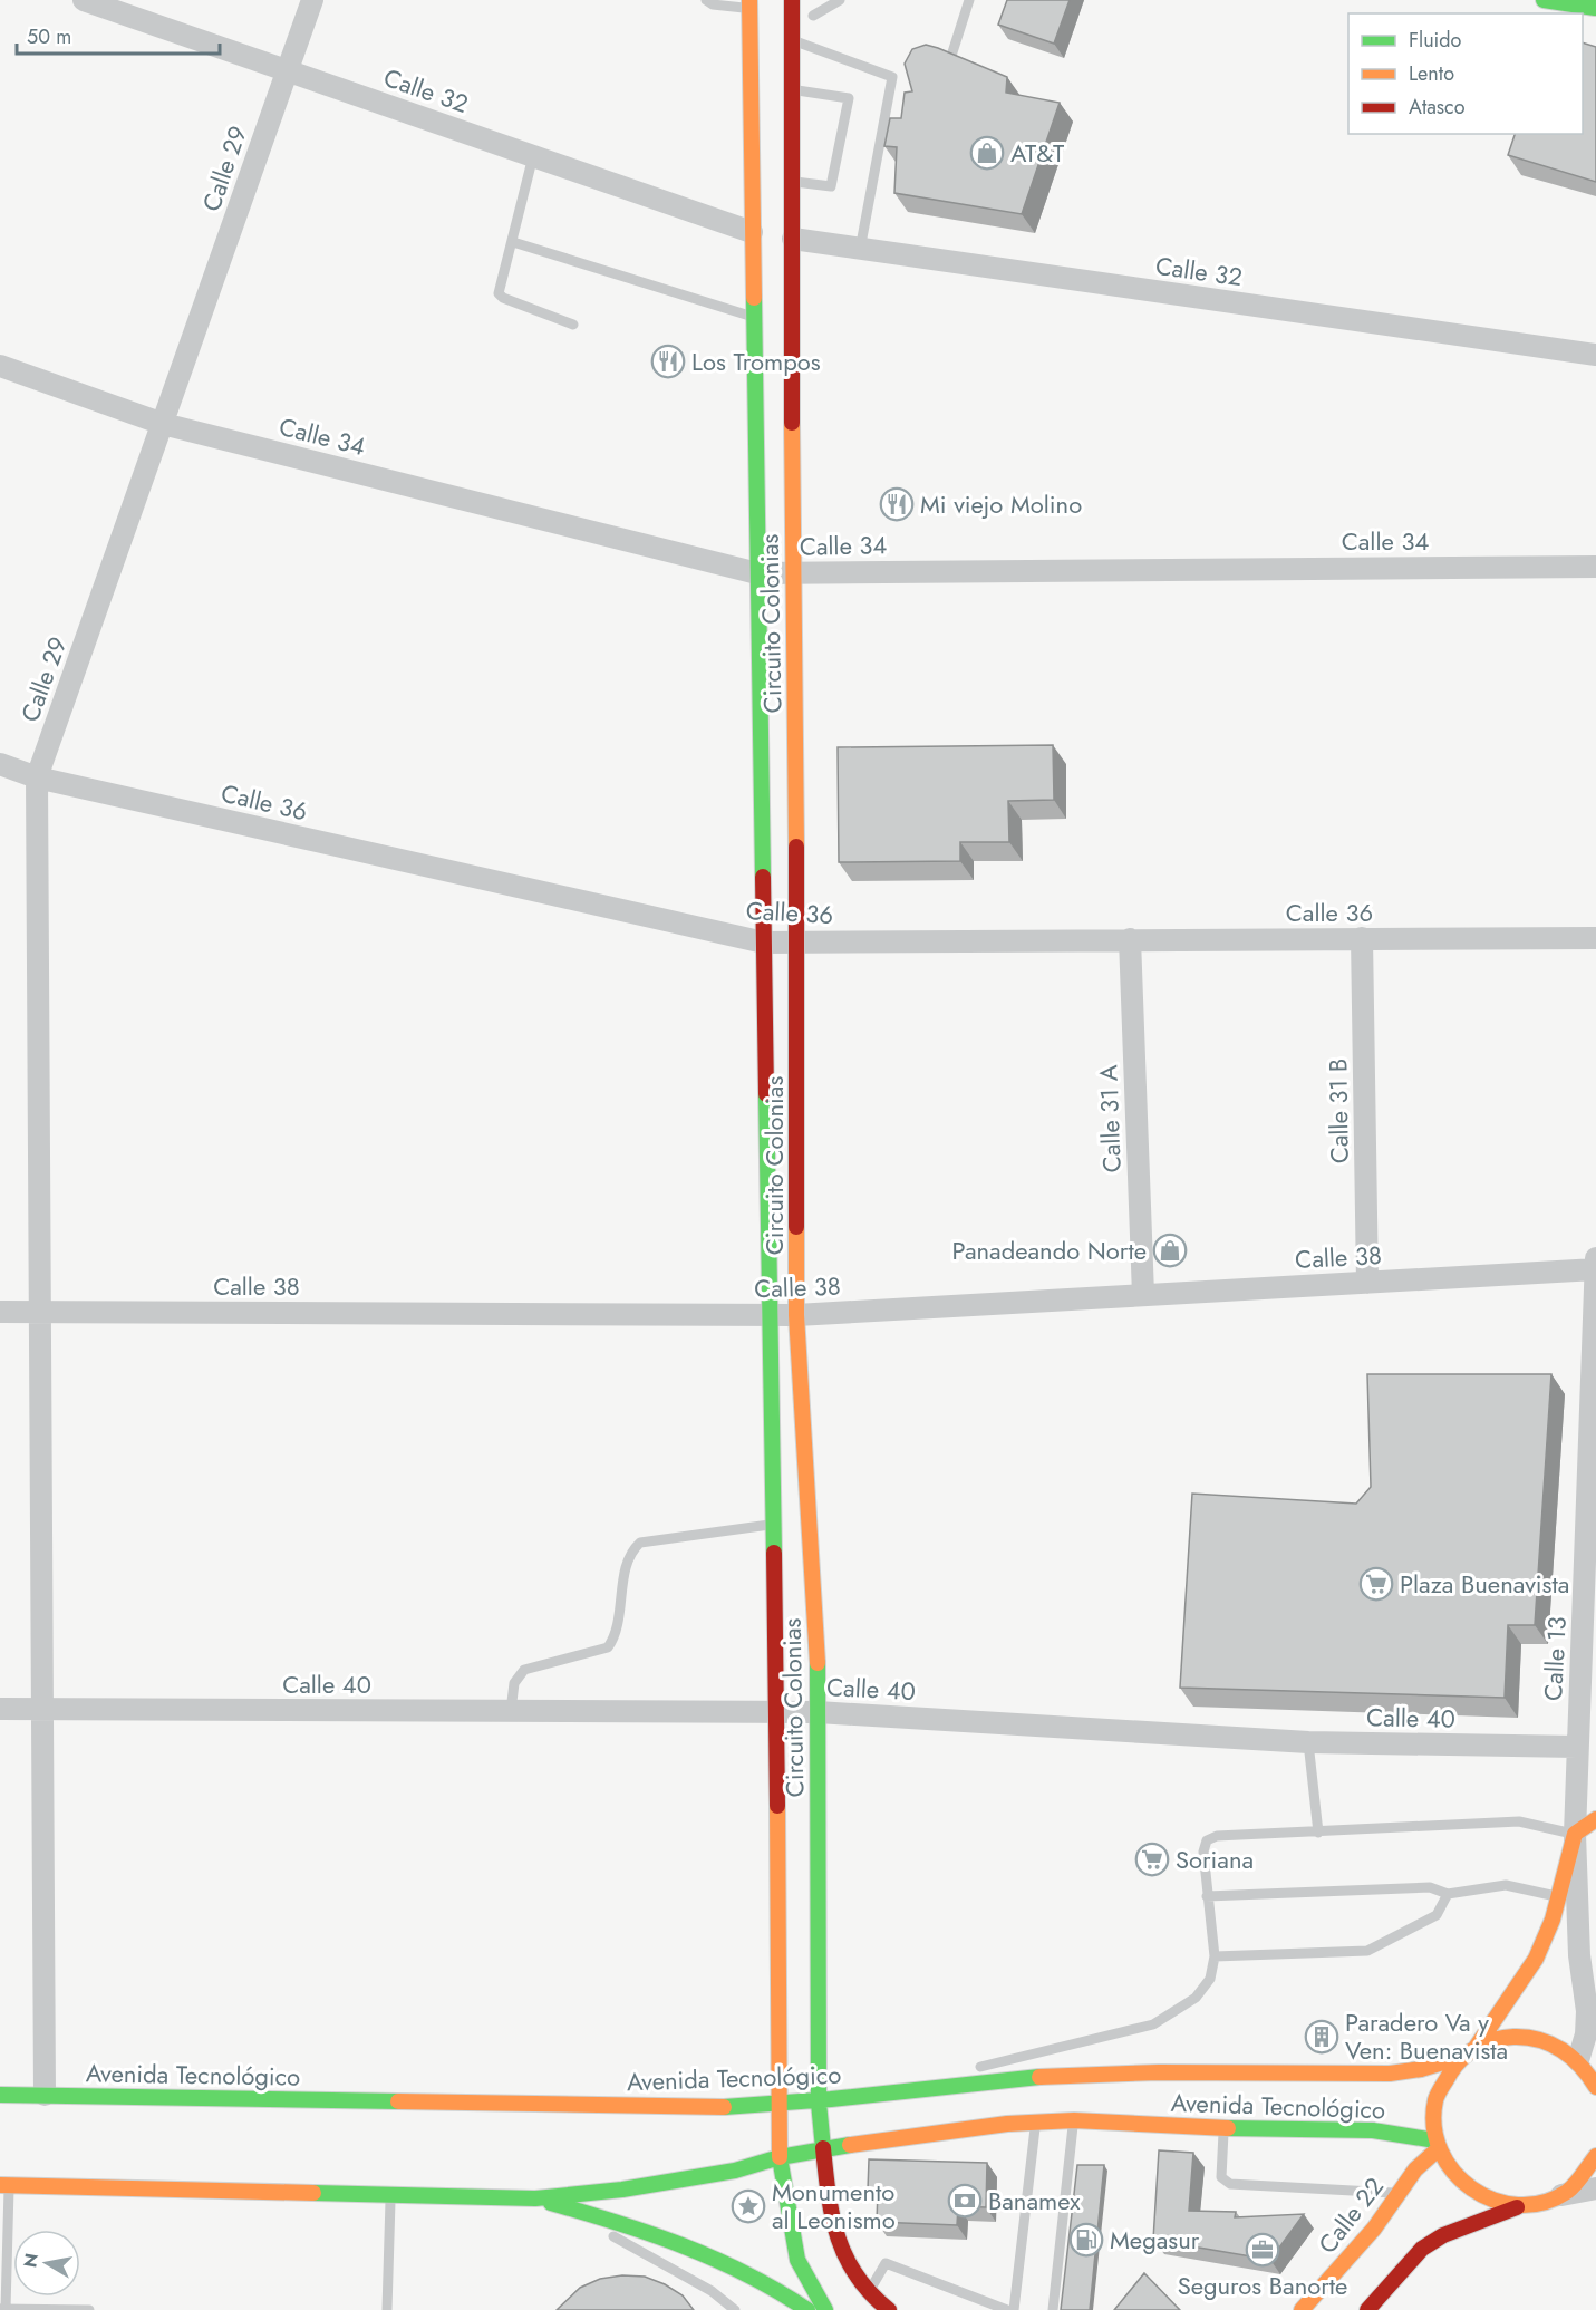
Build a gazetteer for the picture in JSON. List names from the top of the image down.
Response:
{
  "streets": {
    "main road": ["Circuito Colonias", "Avenida Tecnológico", "Calle 22"],
    "street": [
      "Calle 32",
      "Calle 29",
      "Calle 34",
      "Calle 36",
      "Calle 31 B",
      "Calle 31 A",
      "Calle 38",
      "Calle 13",
      "Calle 40"
    ]
  },
  "crossings": [
    ["Calle 32", "Calle 29"],
    ["Calle 32", "Circuito Colonias"],
    ["Calle 29", "Calle 34"],
    ["Calle 29", "Calle 36"],
    ["Calle 29", "Calle 38"],
    ["Calle 29", "Calle 40"],
    ["Calle 29", "Avenida Tecnológico"],
    ["Calle 34", "Circuito Colonias"],
    ["Circuito Colonias", "Calle 36"],
    ["Circuito Colonias", "Calle 38"],
    ["Circuito Colonias", "Calle 40"],
    ["Circuito Colonias", "Avenida Tecnológico"],
    ["Calle 36", "Calle 31 B"],
    ["Calle 36", "Calle 31 A"],
    ["Calle 31 B", "Calle 38"],
    ["Calle 31 A", "Calle 38"],
    ["Calle 38", "Calle 13"],
    ["Calle 13", "Calle 40"],
    ["Calle 13", "Avenida Tecnológico"],
    ["Avenida Tecnológico", "Calle 22"]
  ],
  "places": {
    "shop": ["AT&T", "Panadeando Norte"],
    "restaurant": ["Los Trompos", "Mi viejo Molino"],
    "supermarket": ["Plaza Buenavista", "Soriana"],
    "building": ["Paradero Va y Ven: Buenavista"],
    "bank": ["Banamex"],
    "place": ["Monumento al Leonismo"],
    "fuel station": ["Megasur"],
    "office": ["Seguros Banorte"]
  },
  "legend": ["Fluido", "Lento", "Atasco"],
  "scale_bar": "50 m",
  "north": "left"
}
